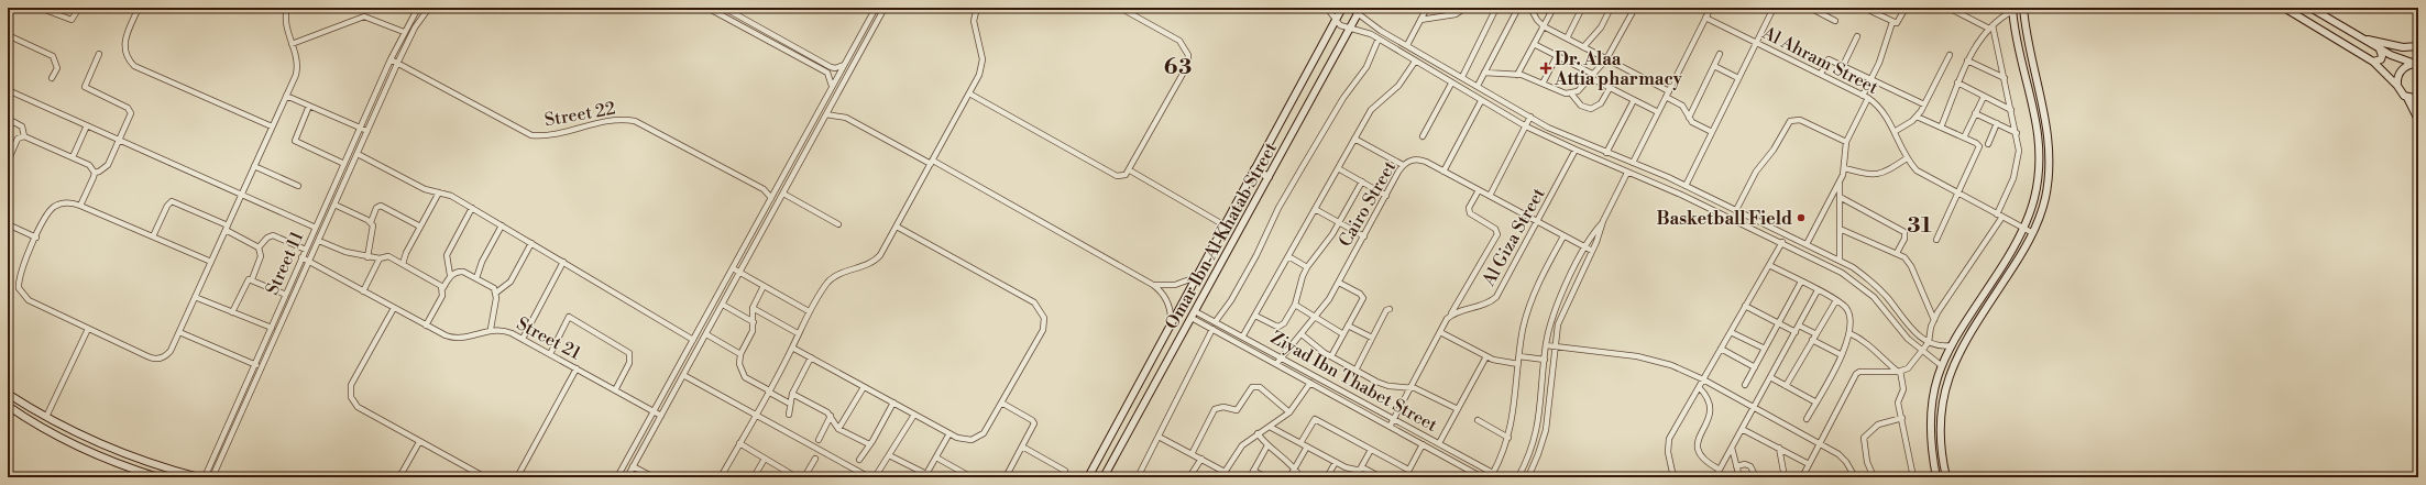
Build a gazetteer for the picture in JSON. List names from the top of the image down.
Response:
{
  "streets": {
    "street": [
      "Al Ahram Street",
      "Street 22",
      "Cairo Street",
      "Omar Ibn Al Khatab Street",
      "Al Giza Street",
      "Street 11",
      "Street 21",
      "Ziyad Ibn Thabet Street"
    ]
  },
  "crossings": [
    ["Street 22", "Street 11"],
    ["Cairo Street", "Al Giza Street"],
    ["Cairo Street", "Ziyad Ibn Thabet Street"],
    ["Omar Ibn Al Khatab Street", "Ziyad Ibn Thabet Street"],
    ["Street 11", "Street 21"]
  ],
  "districts": ["63", "31"],
  "places": {
    "health": ["Dr. Alaa Attia pharmacy"],
    "other": ["Basketball Field"]
  }
}
